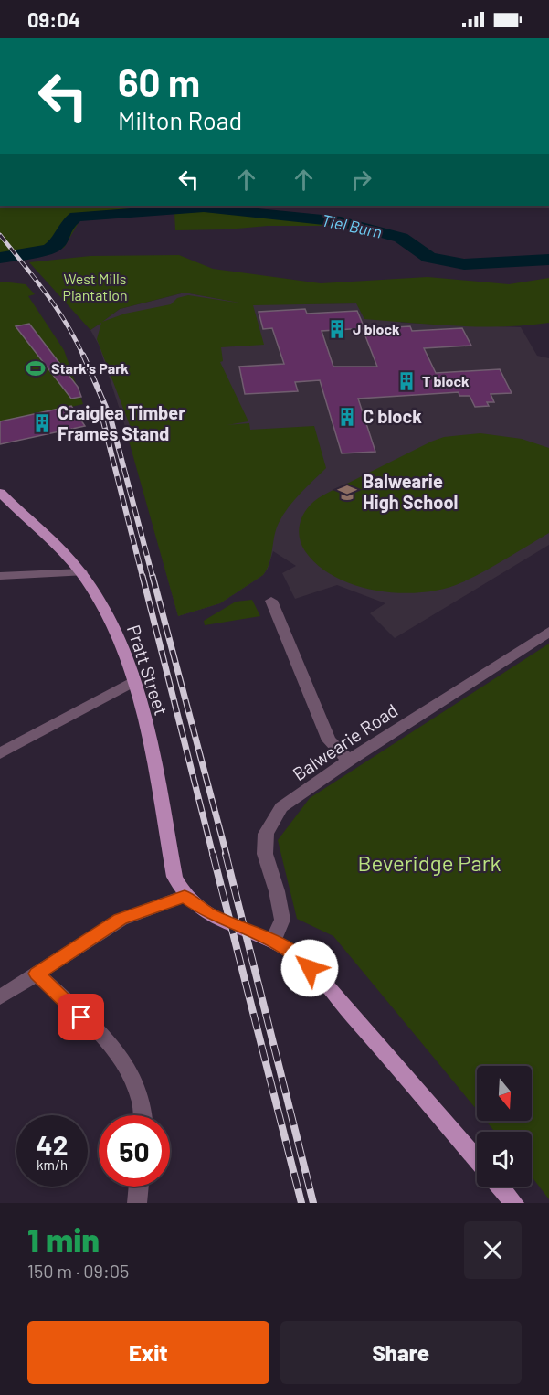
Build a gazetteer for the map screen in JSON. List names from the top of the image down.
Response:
{
  "streets": {
    "main road": ["Pratt Street"],
    "street": ["Balwearie Road"]
  },
  "water": ["Tiel Burn"],
  "parks": ["West Mills Plantation", "Beveridge Park"],
  "places": {
    "building": [
      "J block",
      "T block",
      "C block",
      "Craiglea Timber Frames Stand"
    ],
    "sports": ["Stark's Park"],
    "school or university": ["Balwearie High School"]
  },
  "north": "bottom",
  "page": {
    "status": "09:04",
    "turn": ["60 m", "Milton Road"],
    "speed": "42 km/h",
    "limit": "50",
    "heading": ["1 min", "150 m · 09:05"],
    "buttons": ["Exit", "Share"]
  }
}
